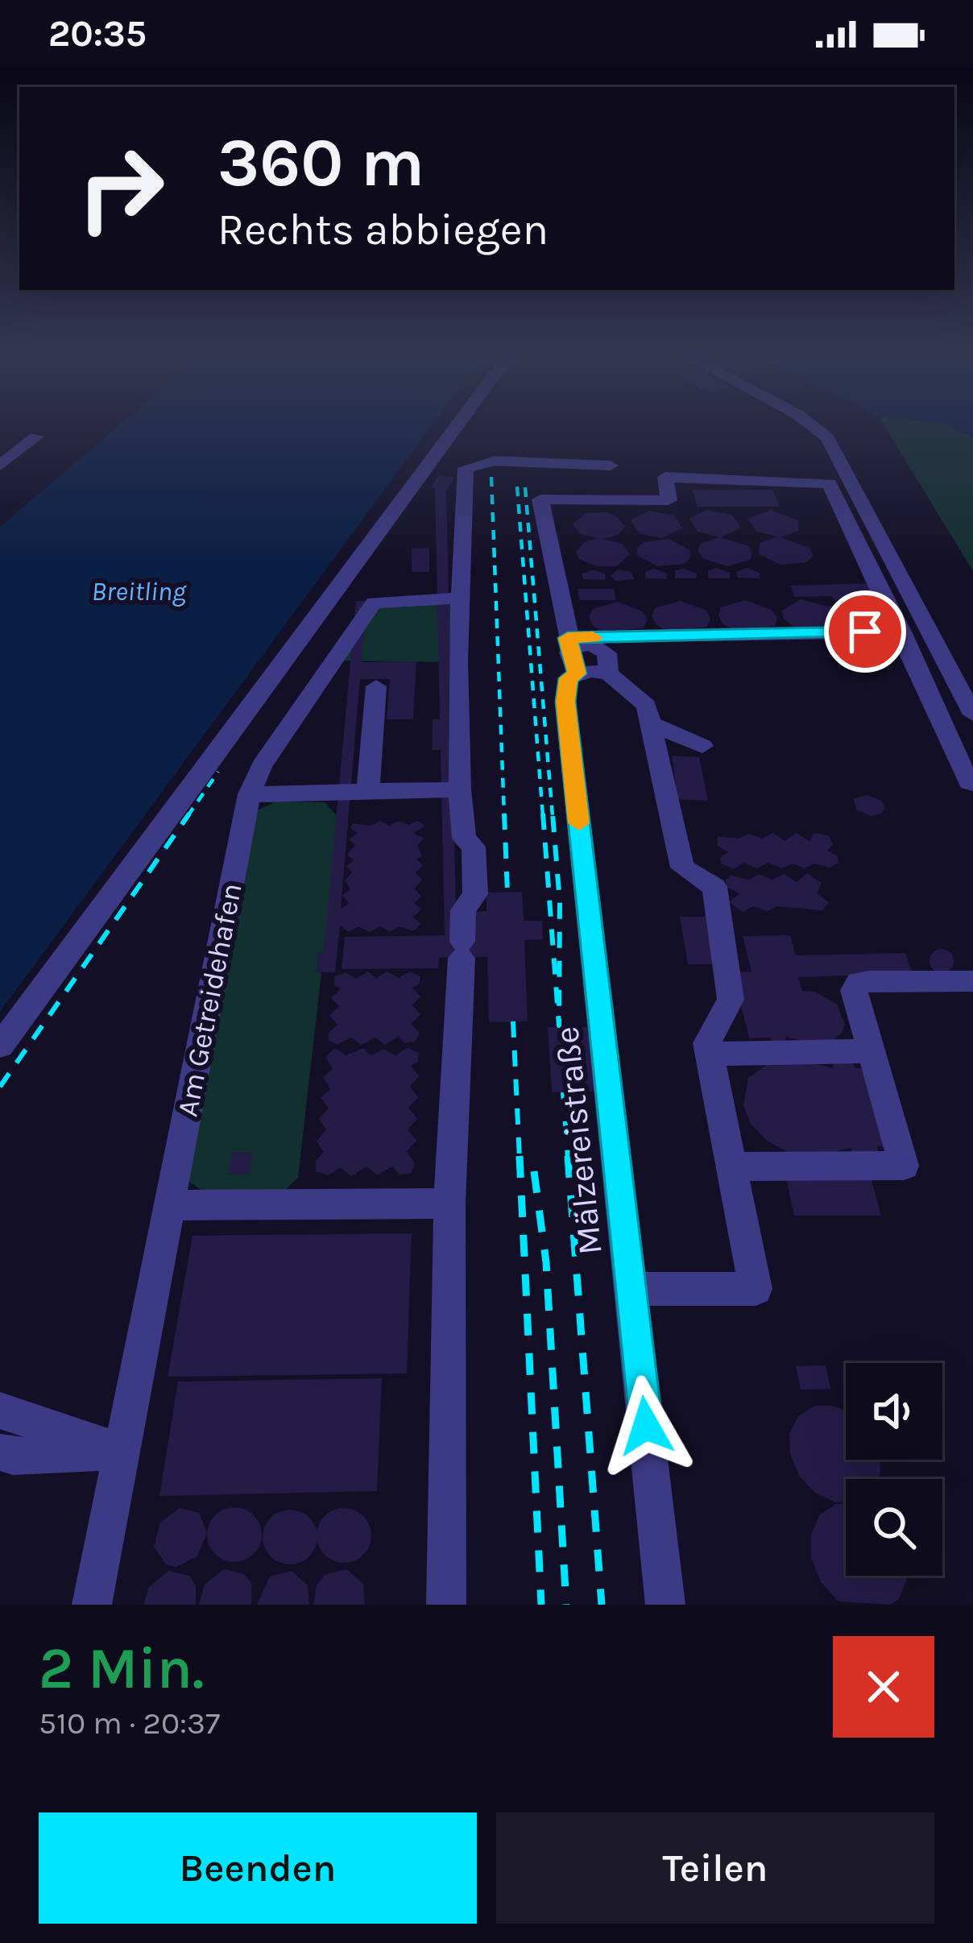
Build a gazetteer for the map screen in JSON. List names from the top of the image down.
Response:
{
  "streets": {
    "street": ["Am Getreidehafen", "Mälzereistraße"]
  },
  "water": ["Breitling"],
  "page": {
    "status": "20:35",
    "turn": ["360 m", "Rechts abbiegen"],
    "heading": ["2 Min.", "510 m · 20:37"],
    "buttons": ["Beenden", "Teilen"]
  }
}
